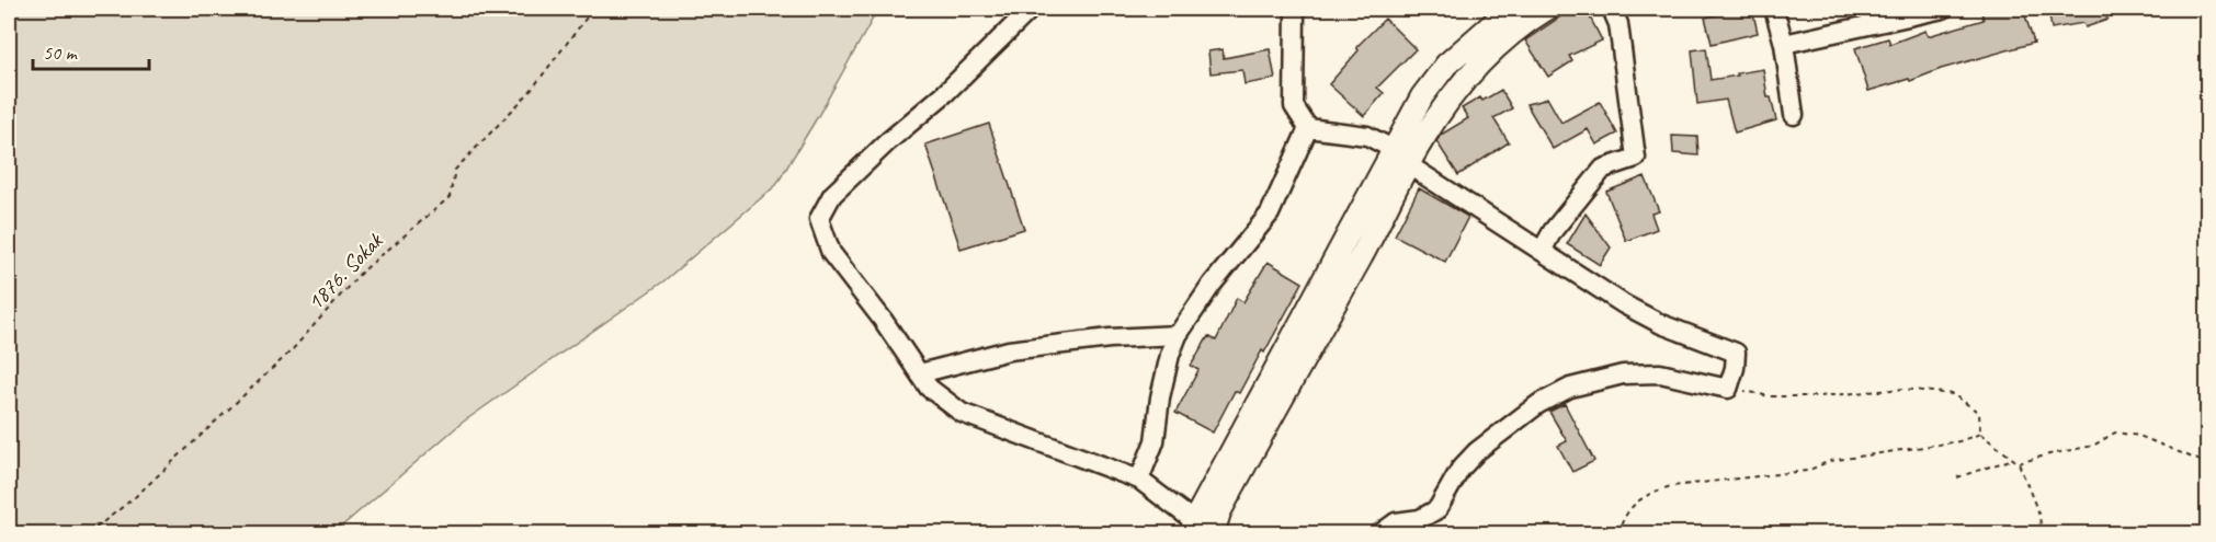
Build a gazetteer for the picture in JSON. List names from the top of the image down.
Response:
{
  "streets": {
    "path": ["1876. Sokak"]
  },
  "scale_bar": "50 m"
}
